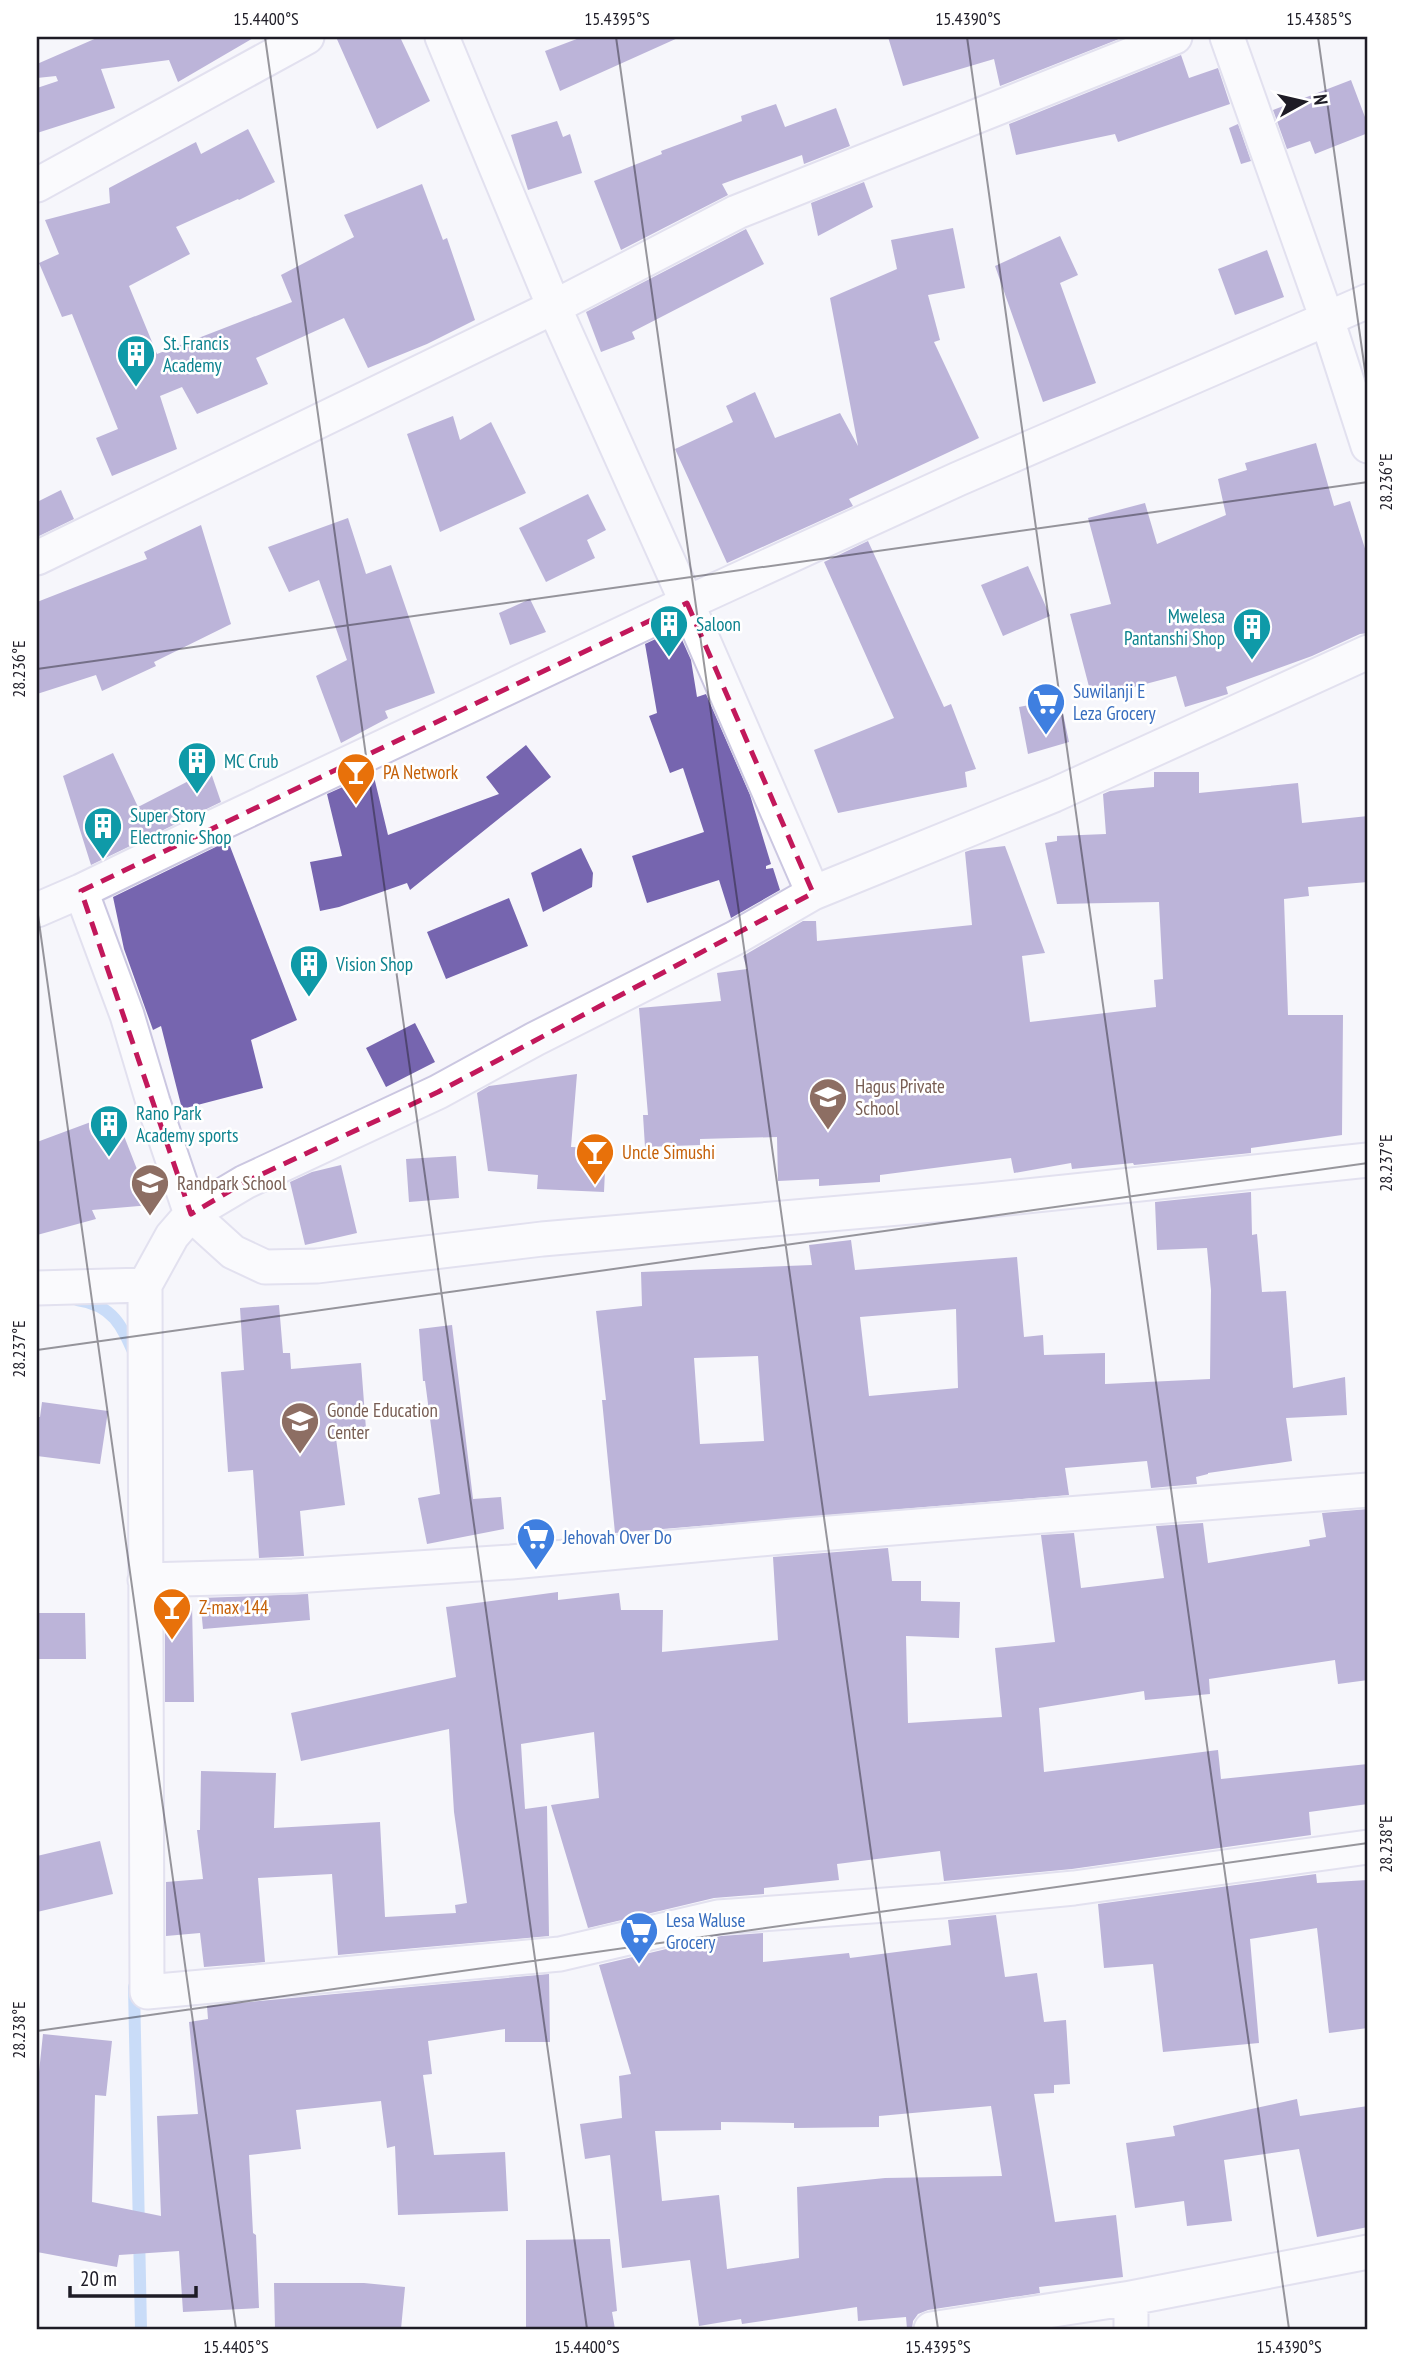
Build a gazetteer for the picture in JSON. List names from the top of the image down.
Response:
{
  "places": {
    "building": [
      "St. Francis Academy",
      "Saloon",
      "Mwelesa Pantanshi Shop",
      "MC Crub",
      "Super Story Electronic Shop",
      "Vision Shop",
      "Rano Park Academy sports"
    ],
    "supermarket": ["Suwilanji E Leza Grocery", "Jehovah Over Do", "Lesa Waluse Grocery"],
    "bar": ["PA Network", "Uncle Simushi", "Z-max 144"],
    "school or university": ["Hagus Private School", "Randpark School", "Gonde Education Center"]
  },
  "scale_bar": "20 m",
  "north": "right",
  "coordinates": [
    "15.4400°S",
    "15.4395°S",
    "15.4390°S",
    "15.4385°S",
    "28.236°E",
    "28.237°E",
    "28.238°E",
    "15.4405°S"
  ]
}
